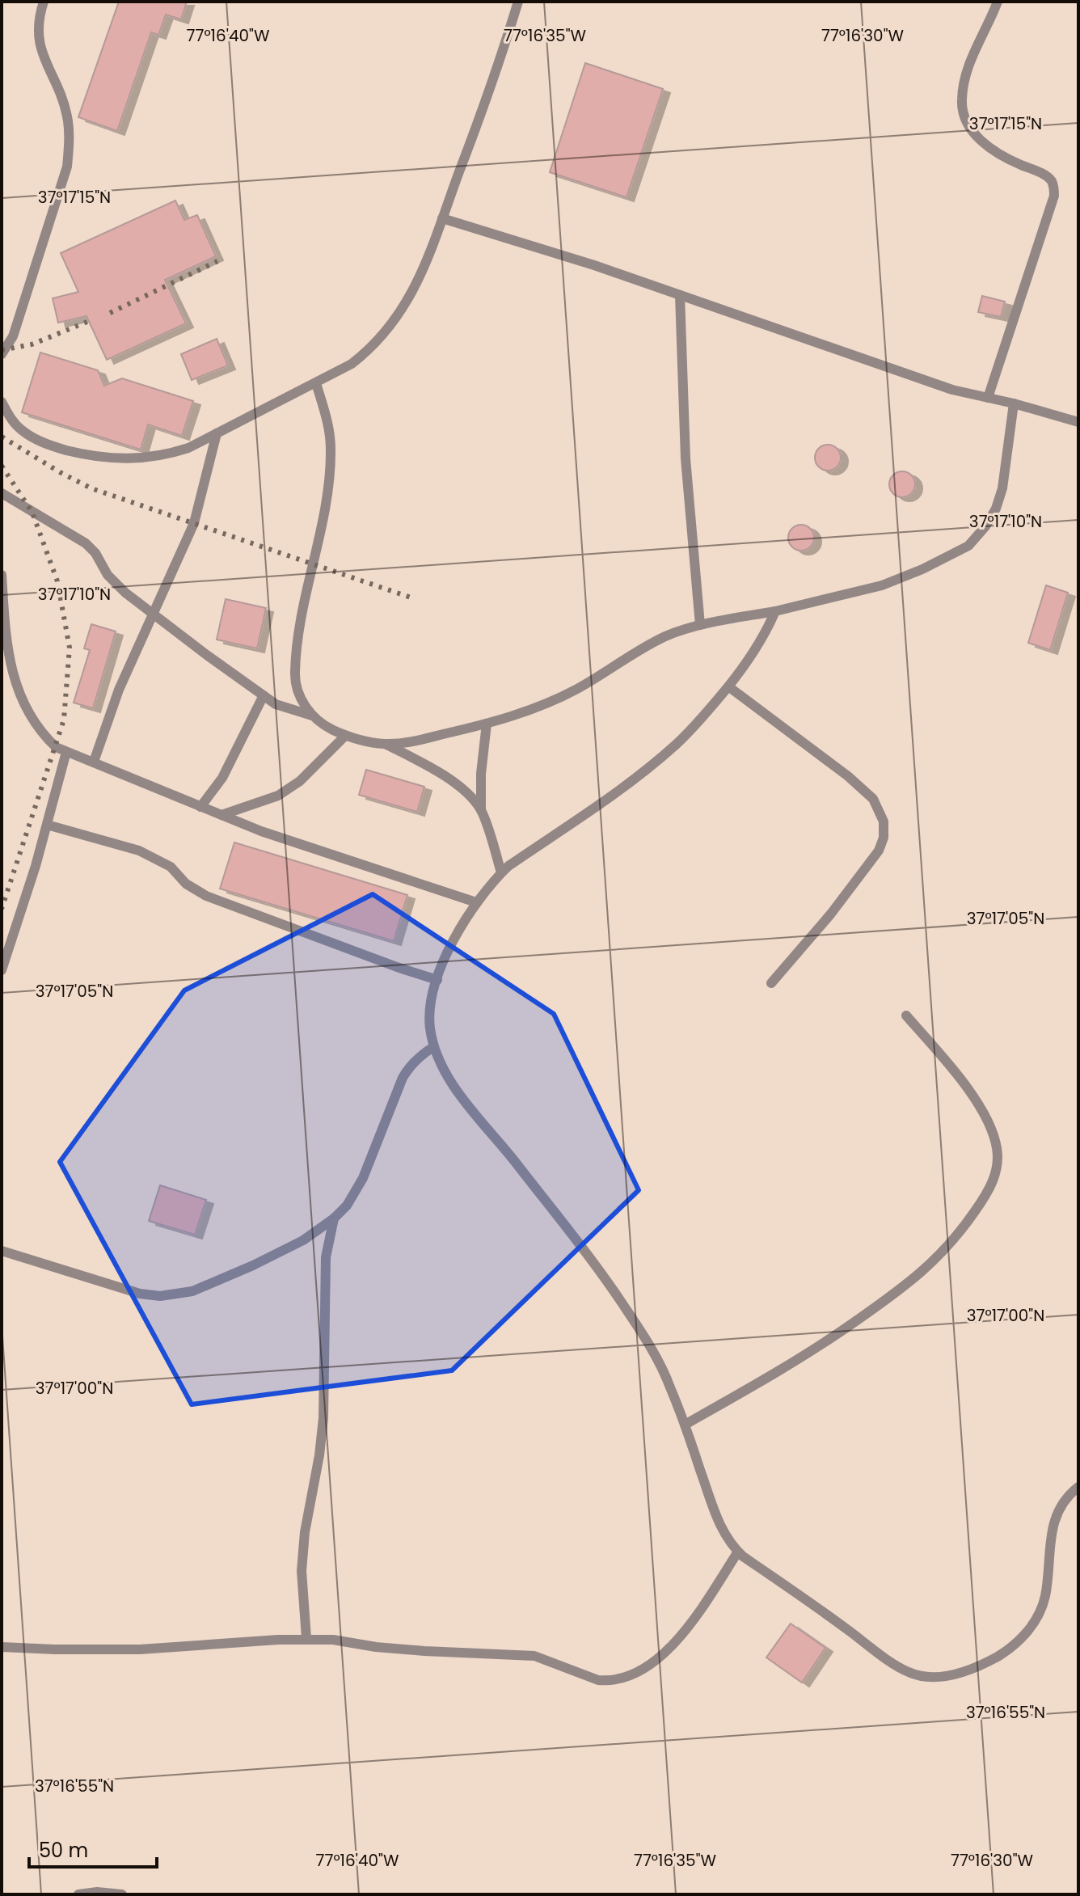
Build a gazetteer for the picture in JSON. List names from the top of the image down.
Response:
{
  "scale_bar": "50 m",
  "coordinates": [
    "77°16'40\"W",
    "77°16'35\"W",
    "77°16'30\"W",
    "37°17'15\"N",
    "37°17'10\"N",
    "37°17'05\"N",
    "37°17'00\"N",
    "37°16'55\"N"
  ]
}
